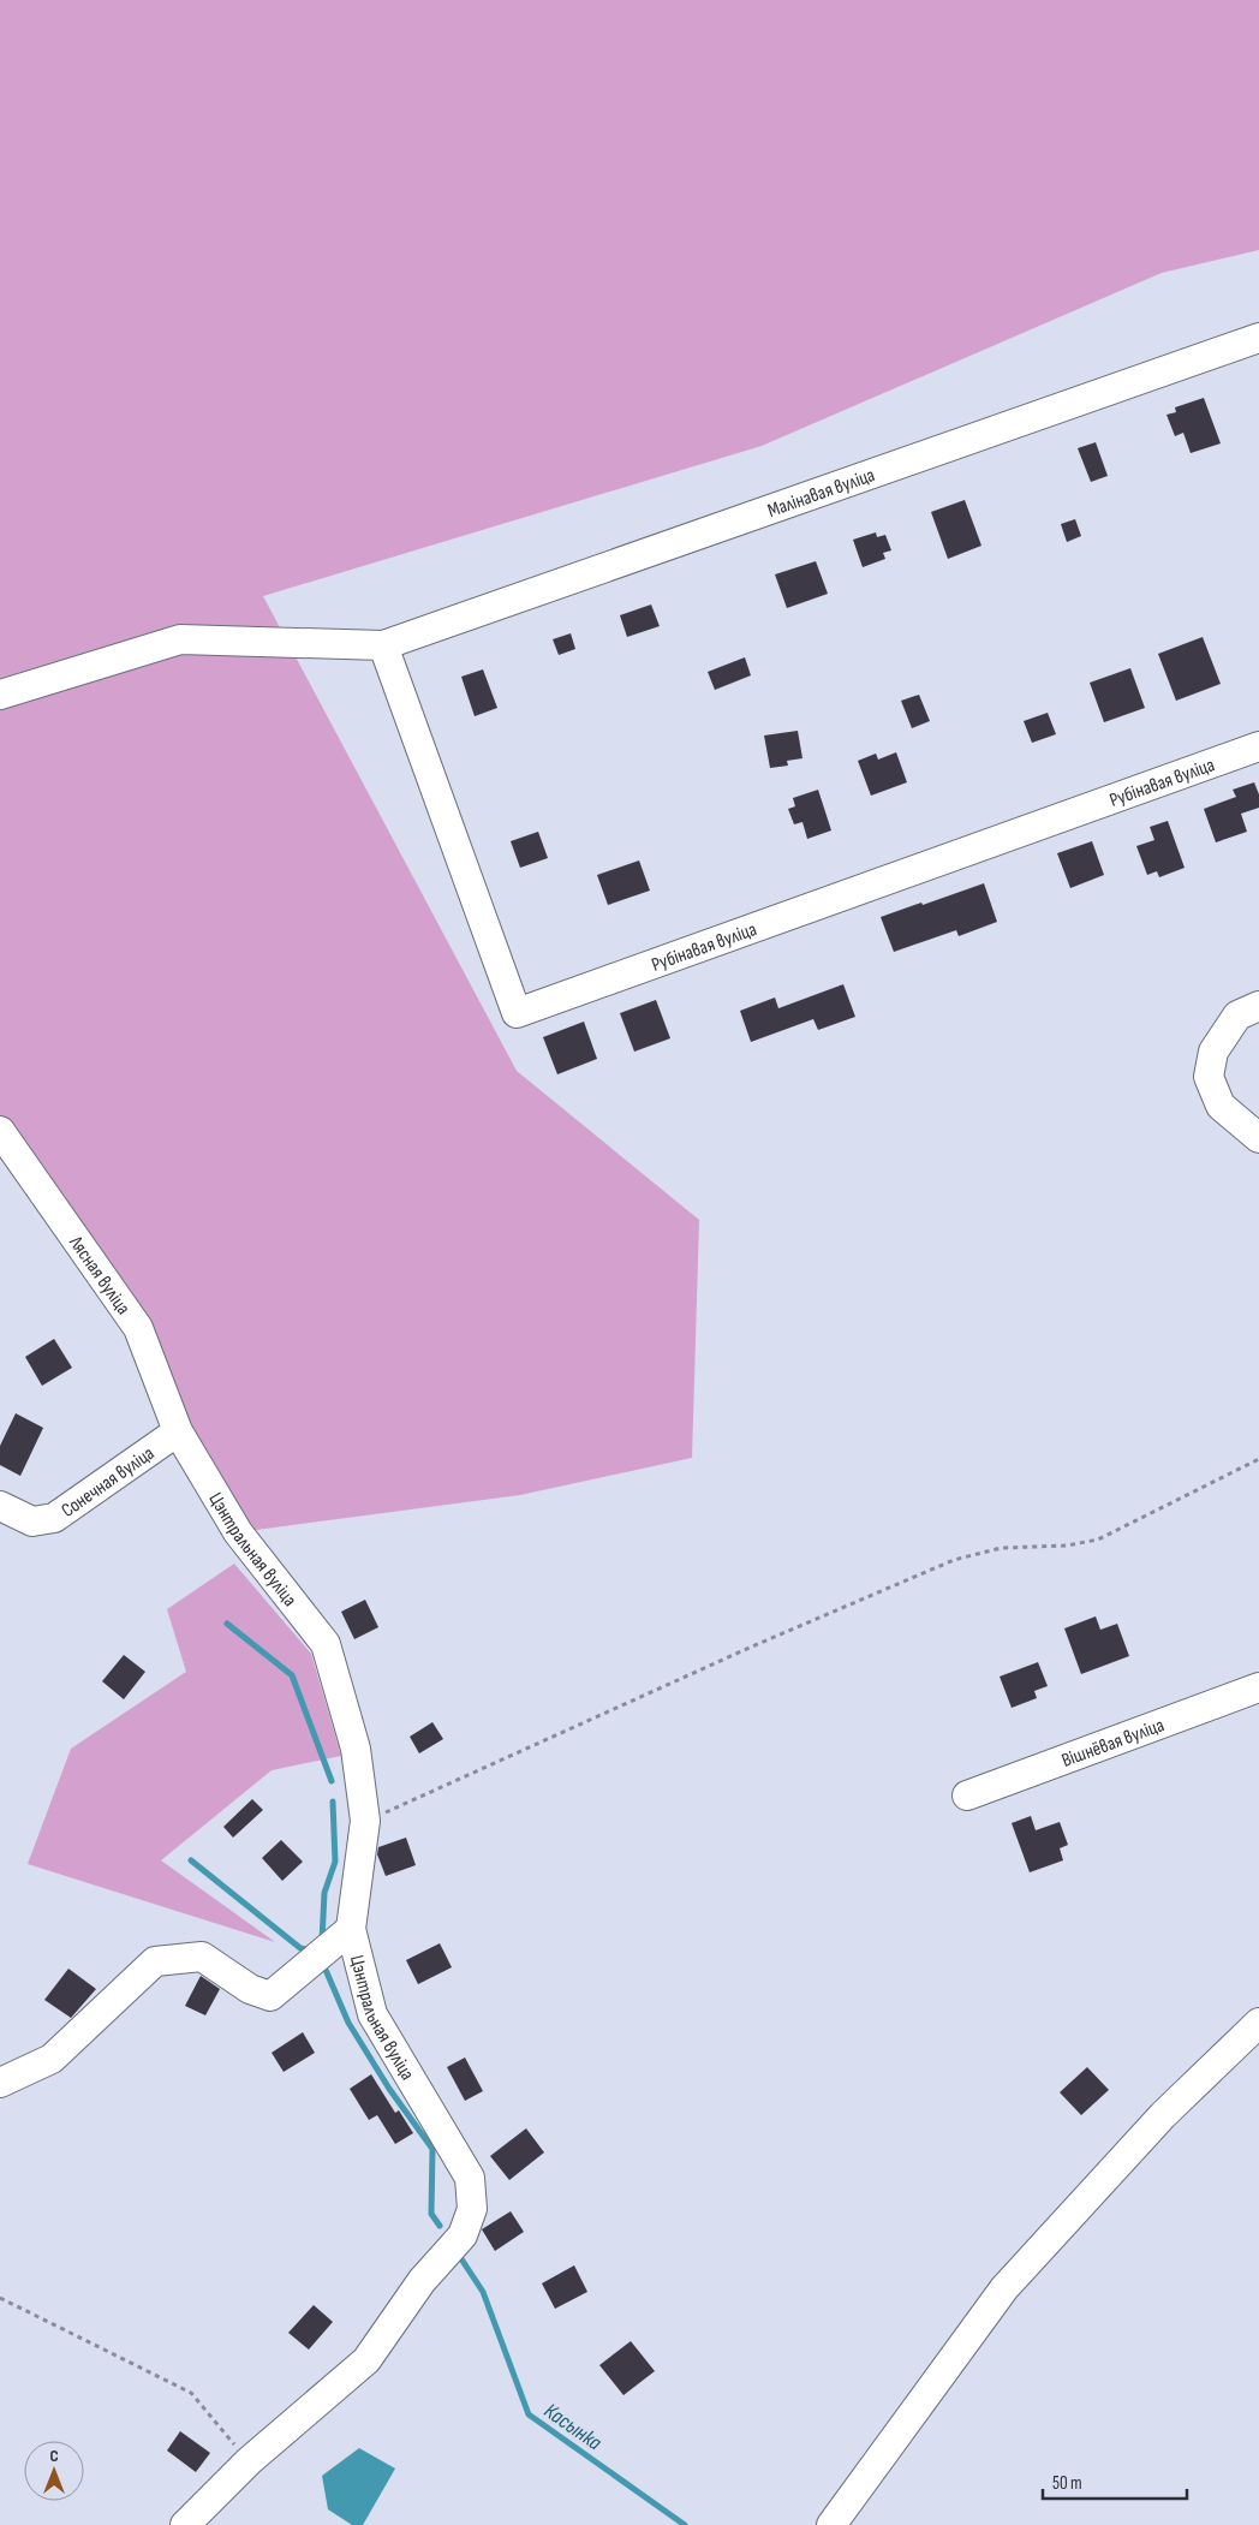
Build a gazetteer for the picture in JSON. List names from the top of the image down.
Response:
{
  "streets": {
    "street": [
      "Малінавая вуліца",
      "Рубінавая вуліца",
      "Лясная вуліца",
      "Сонечная вуліца",
      "Цэнтральная вуліца",
      "Вішнёвая вуліца"
    ]
  },
  "crossings": [
    ["Малінавая вуліца", "Рубінавая вуліца"],
    ["Лясная вуліца", "Сонечная вуліца"],
    ["Лясная вуліца", "Цэнтральная вуліца"],
    ["Сонечная вуліца", "Цэнтральная вуліца"]
  ],
  "water": ["Касынка"],
  "scale_bar": "50 m",
  "north": "top"
}
